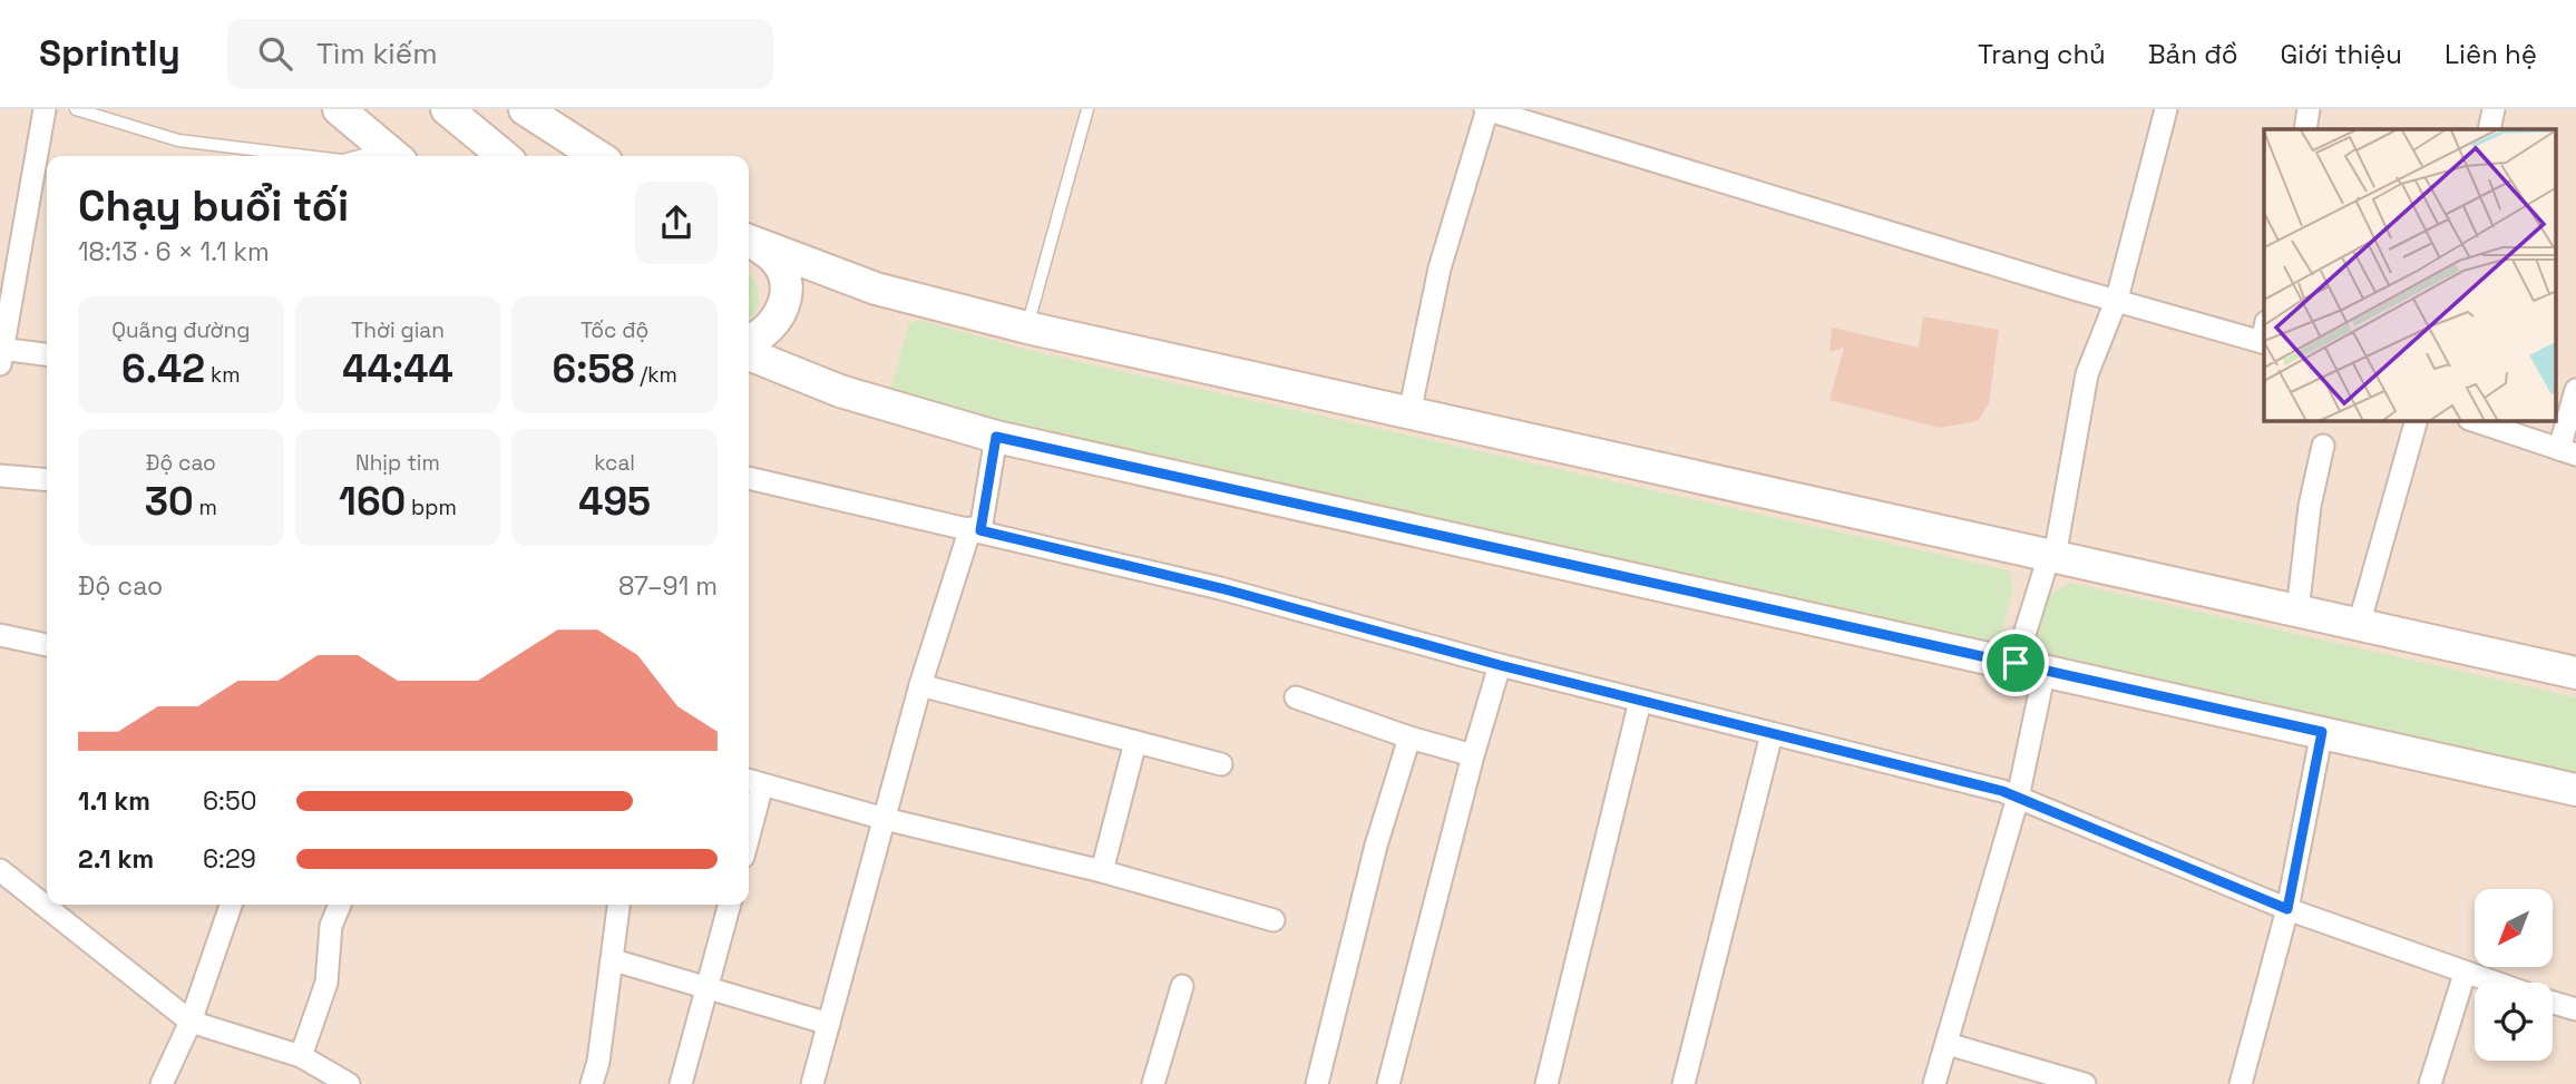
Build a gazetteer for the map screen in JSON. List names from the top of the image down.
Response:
{
  "north": "bottom left",
  "page": {
    "header": "Sprintly",
    "search": "Tìm kiếm",
    "nav": [
      "Trang chủ",
      "Bản đồ",
      "Giới thiệu",
      "Liên hệ"
    ],
    "heading": ["Chạy buổi tối", "18:13 · 6 × 1.1 km"],
    "stats": [
      ["Quãng đường", "6.42 km"],
      ["Thời gian", "44:44"],
      ["Tốc độ", "6:58 /km"],
      ["Độ cao", "30 m"],
      ["Nhịp tim", "160 bpm"],
      ["kcal", "495"]
    ],
    "chart": ["Độ cao", "87–91 m"],
    "list": [
      {
        "name": "1.1 km",
        "note": "6:50"
      },
      {
        "name": "2.1 km",
        "note": "6:29"
      }
    ]
  }
}
